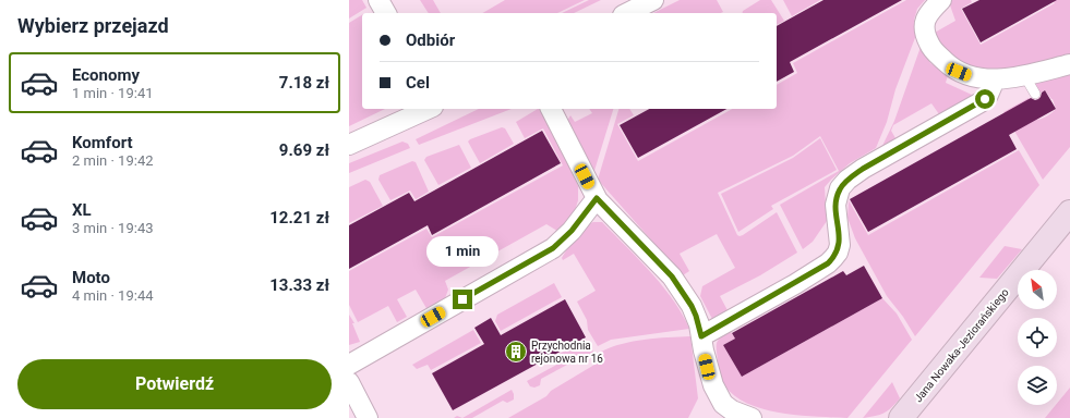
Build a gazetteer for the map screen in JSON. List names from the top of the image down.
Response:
{
  "streets": {
    "street": ["Jana Nowaka-Jeziorańskiego"]
  },
  "places": {
    "building": ["Przychodnia rejonowa nr 16"]
  },
  "north": "top left",
  "page": {
    "heading": "Wybierz przejazd",
    "banner": ["Odbiór", "Cel"],
    "list": [
      {
        "name": "Economy",
        "note": "1 min · 19:41",
        "value": "7.18 zł"
      },
      {
        "name": "Komfort",
        "note": "2 min · 19:42",
        "value": "9.69 zł"
      },
      {
        "name": "XL",
        "note": "3 min · 19:43",
        "value": "12.21 zł"
      },
      {
        "name": "Moto",
        "note": "4 min · 19:44",
        "value": "13.33 zł"
      }
    ],
    "bubble": "1 min",
    "buttons": "Potwierdź"
  }
}
